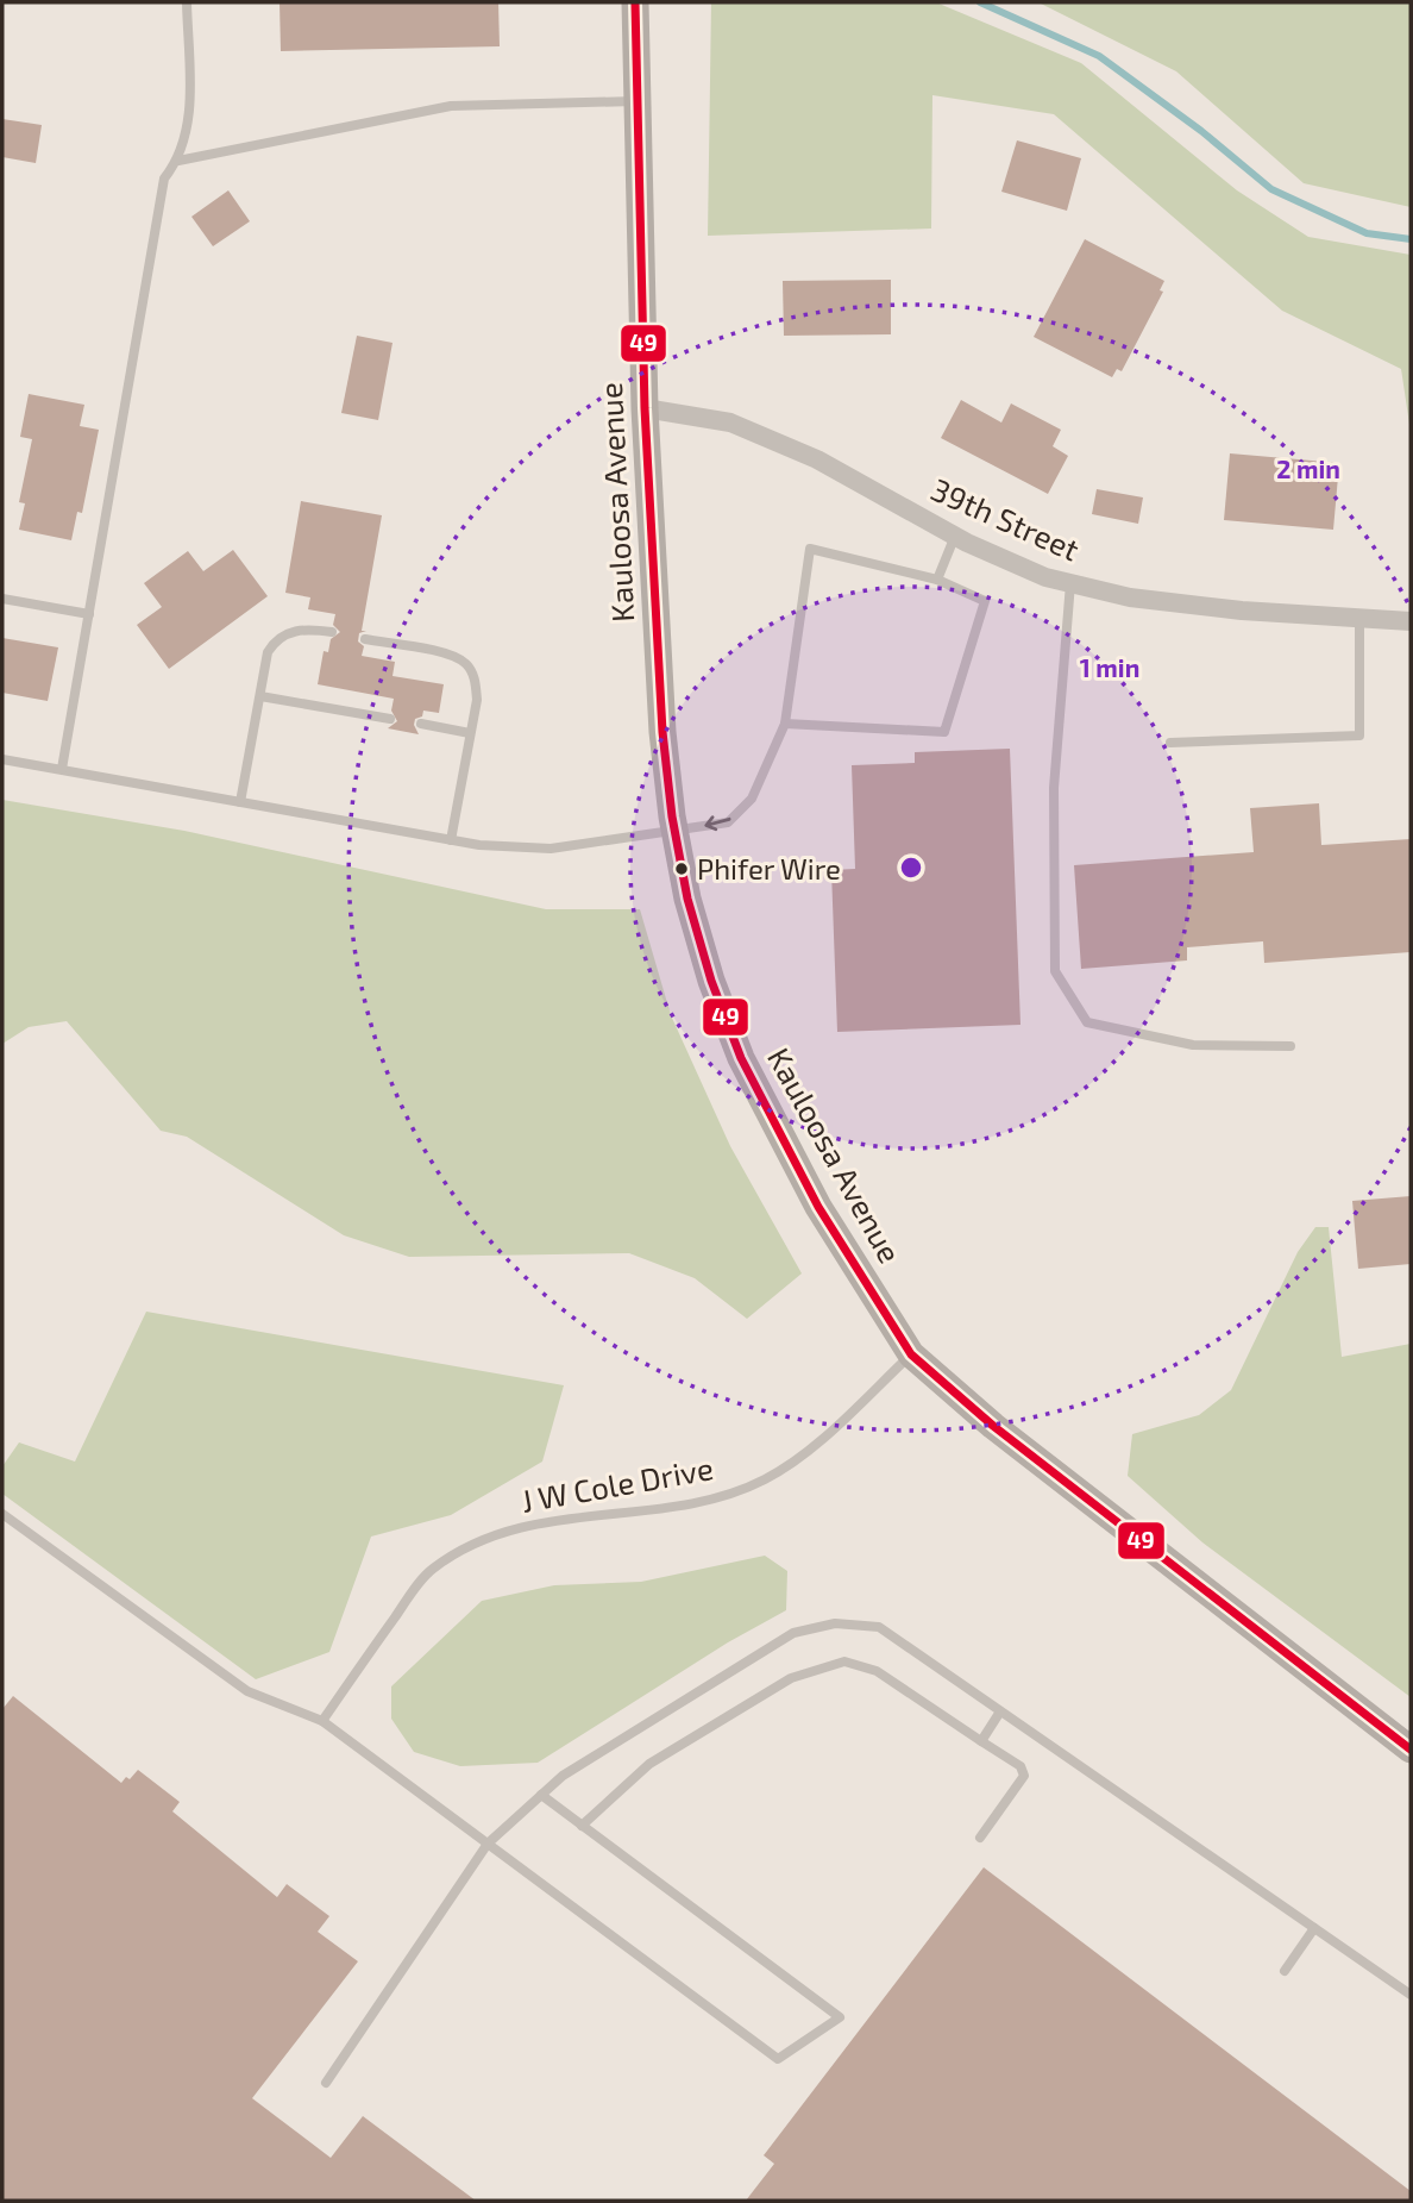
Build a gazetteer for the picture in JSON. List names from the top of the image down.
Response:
{
  "streets": {
    "street": ["Kauloosa Avenue", "39th Street"],
    "lane": ["J W Cole Drive"]
  },
  "crossings": [
    ["Kauloosa Avenue", "39th Street"],
    ["Kauloosa Avenue", "J W Cole Drive"]
  ],
  "places": ["Phifer Wire"],
  "lines": ["transit line 49"],
  "rings": ["2 min", "1 min"]
}
